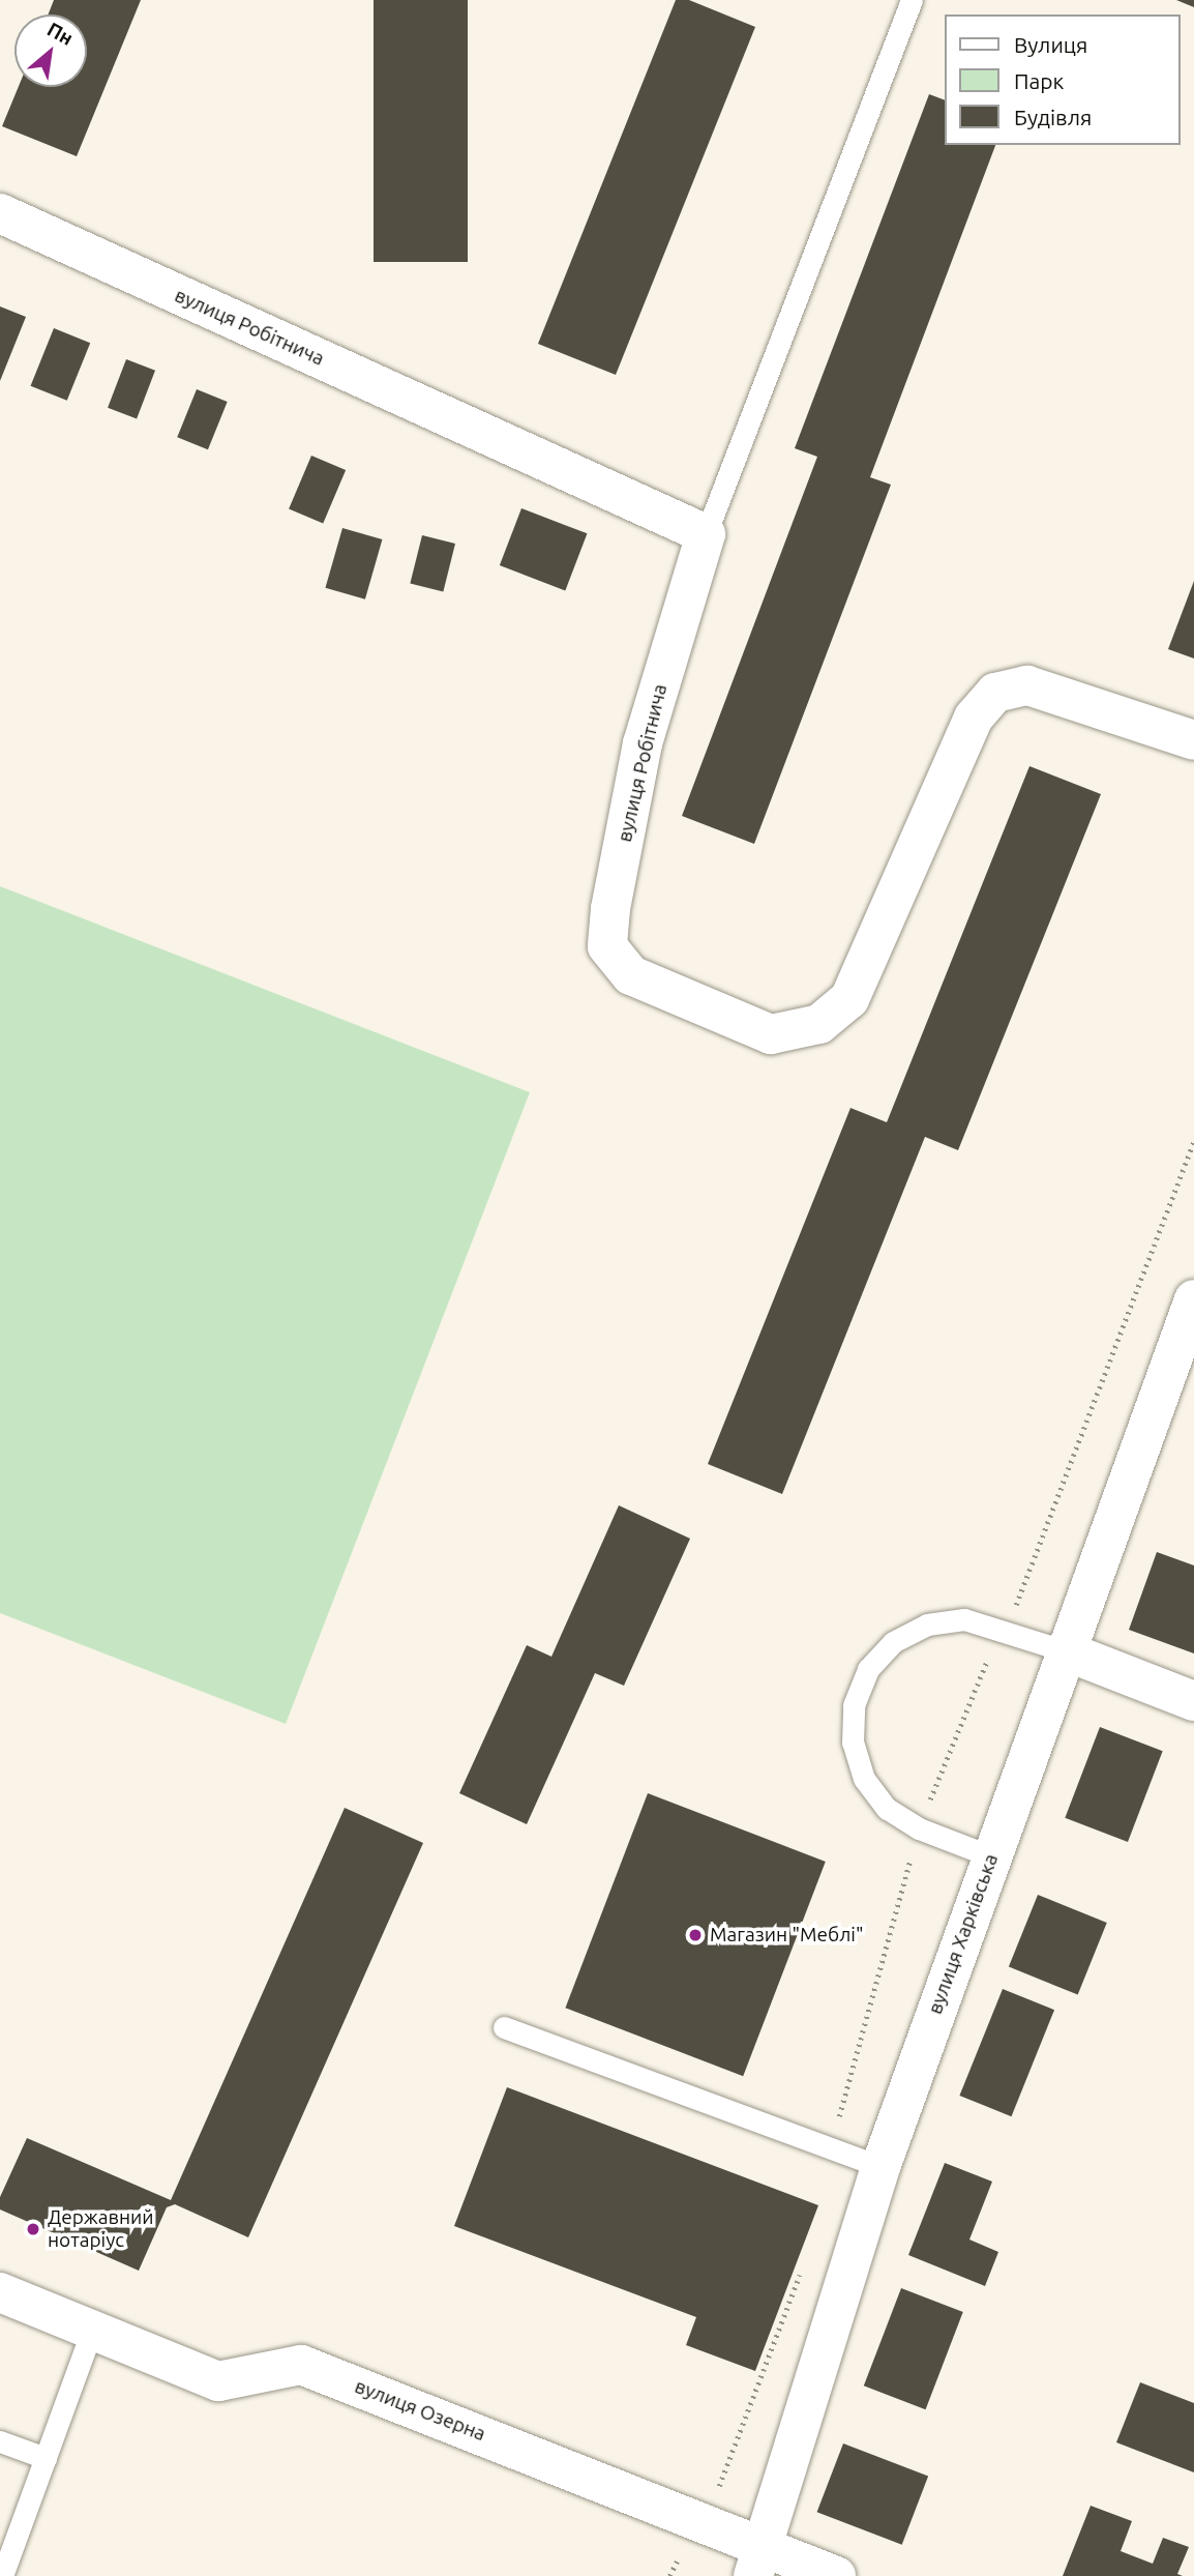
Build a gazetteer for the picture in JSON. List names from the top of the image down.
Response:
{
  "streets": {
    "street": ["вулиця Робітнича", "вулиця Харківська", "вулиця Озерна"]
  },
  "crossings": [
    ["вулиця Харківська", "вулиця Озерна"]
  ],
  "places": ["Магазин \"Меблі\"", "Державний нотаріус"],
  "legend": ["Вулиця", "Парк", "Будівля"],
  "north": "top right"
}
